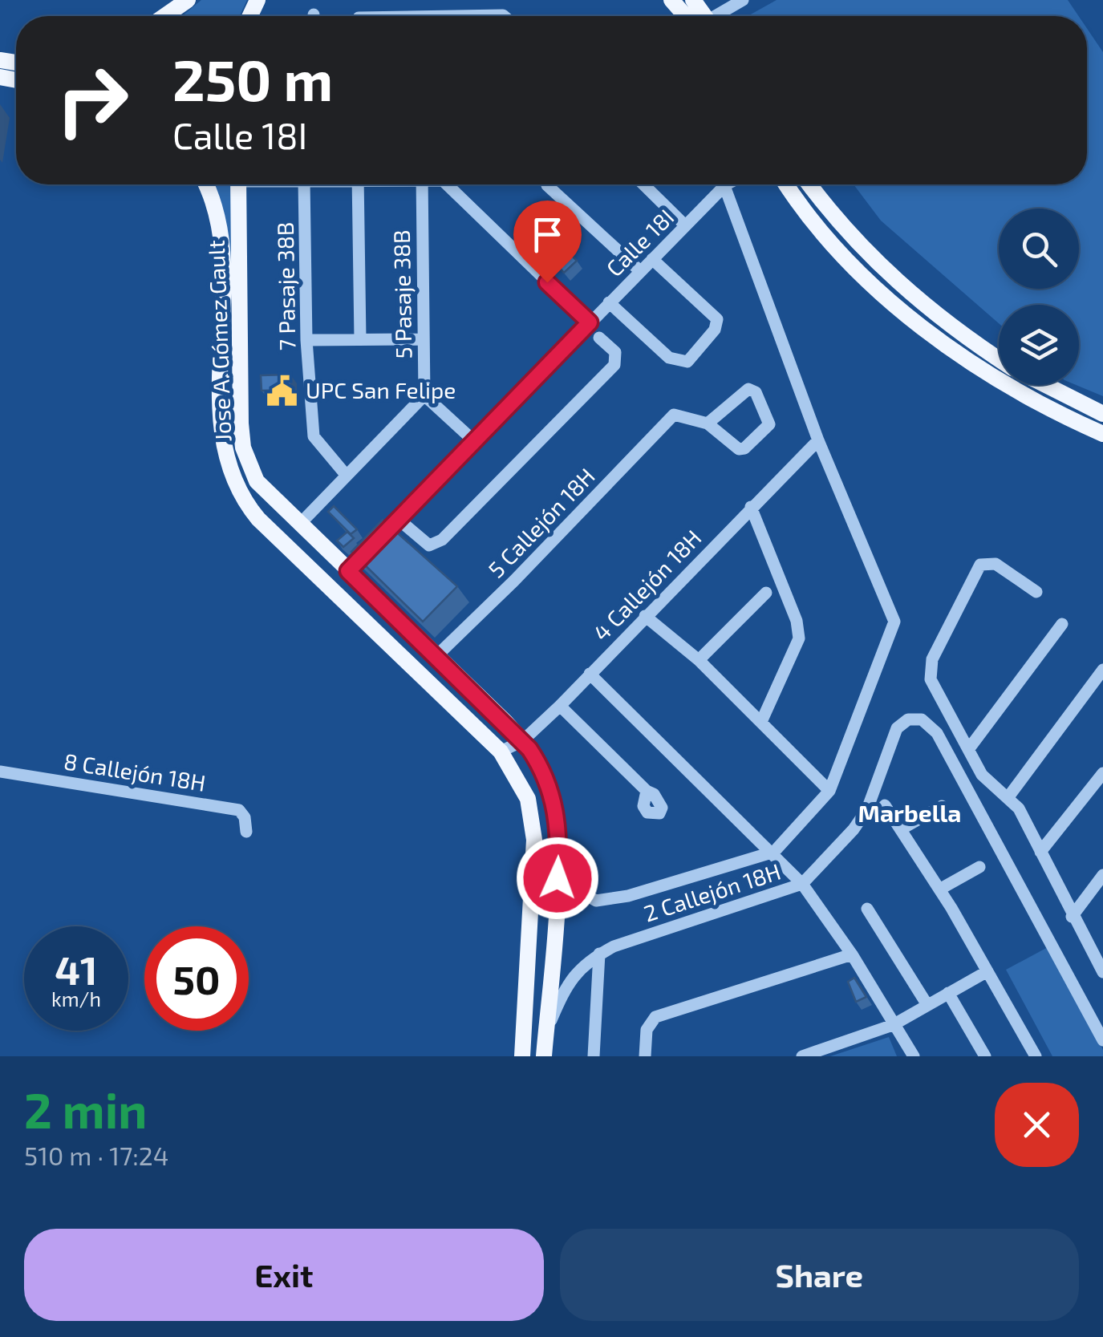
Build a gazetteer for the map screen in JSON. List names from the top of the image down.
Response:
{
  "streets": {
    "main road": ["Jose A. Gómez Gault"],
    "street": [
      "Calle 18I",
      "7 Pasaje 38B",
      "5 Pasaje 38B",
      "5 Callejón 18H",
      "4 Callejón 18H",
      "8 Callejón 18H",
      "2 Callejón 18H"
    ]
  },
  "crossings": [
    ["Jose A. Gómez Gault", "5 Callejón 18H"],
    ["Jose A. Gómez Gault", "4 Callejón 18H"],
    ["Jose A. Gómez Gault", "2 Callejón 18H"],
    ["4 Callejón 18H", "2 Callejón 18H"]
  ],
  "districts": ["Marbella"],
  "places": {
    "public building": ["UPC San Felipe"]
  },
  "page": {
    "turn": ["250 m", "Calle 18I"],
    "speed": "41 km/h",
    "limit": "50",
    "heading": ["2 min", "510 m · 17:24"],
    "buttons": ["Exit", "Share"]
  }
}
